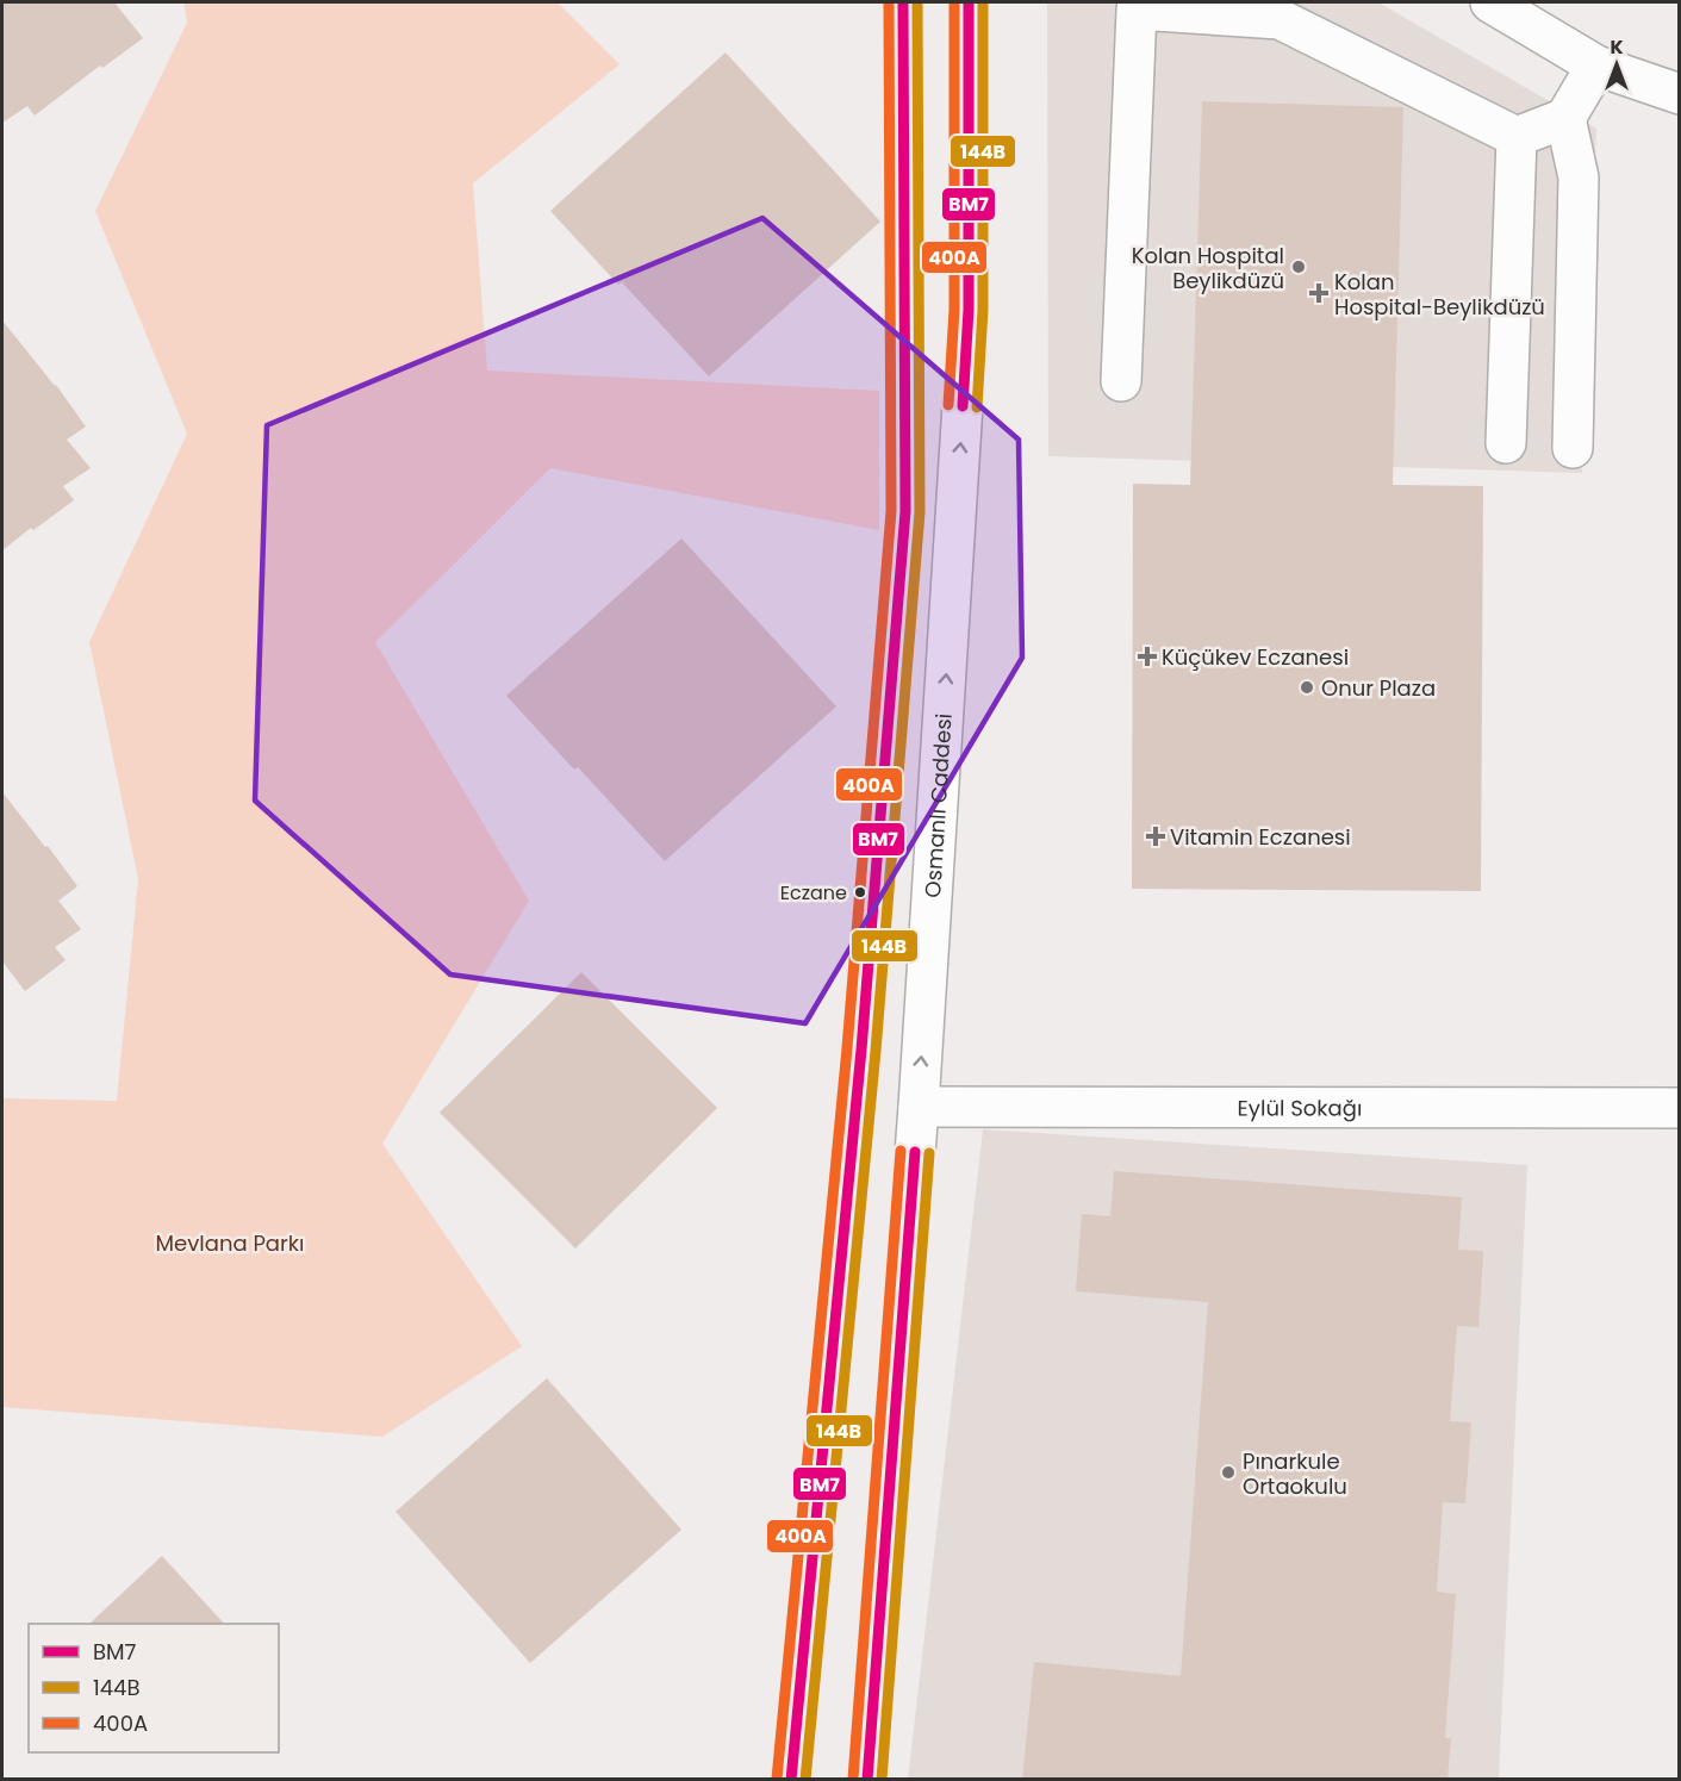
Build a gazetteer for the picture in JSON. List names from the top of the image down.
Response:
{
  "streets": {
    "main road": ["Osmanlı Caddesi", "Eylül Sokağı"]
  },
  "crossings": [
    ["Osmanlı Caddesi", "Eylül Sokağı"]
  ],
  "parks": ["Mevlana Parkı"],
  "places": {
    "other": [
      "Kolan Hospital Beylikdüzü",
      "Onur Plaza",
      "Eczane",
      "Pınarkule Ortaokulu"
    ],
    "health": ["Kolan Hospital-Beylikdüzü", "Küçükev Eczanesi", "Vitamin Eczanesi"]
  },
  "lines": ["transit line BM7", "transit line 144B", "transit line 400A"],
  "legend": ["BM7", "144B", "400A"],
  "north": "top"
}
